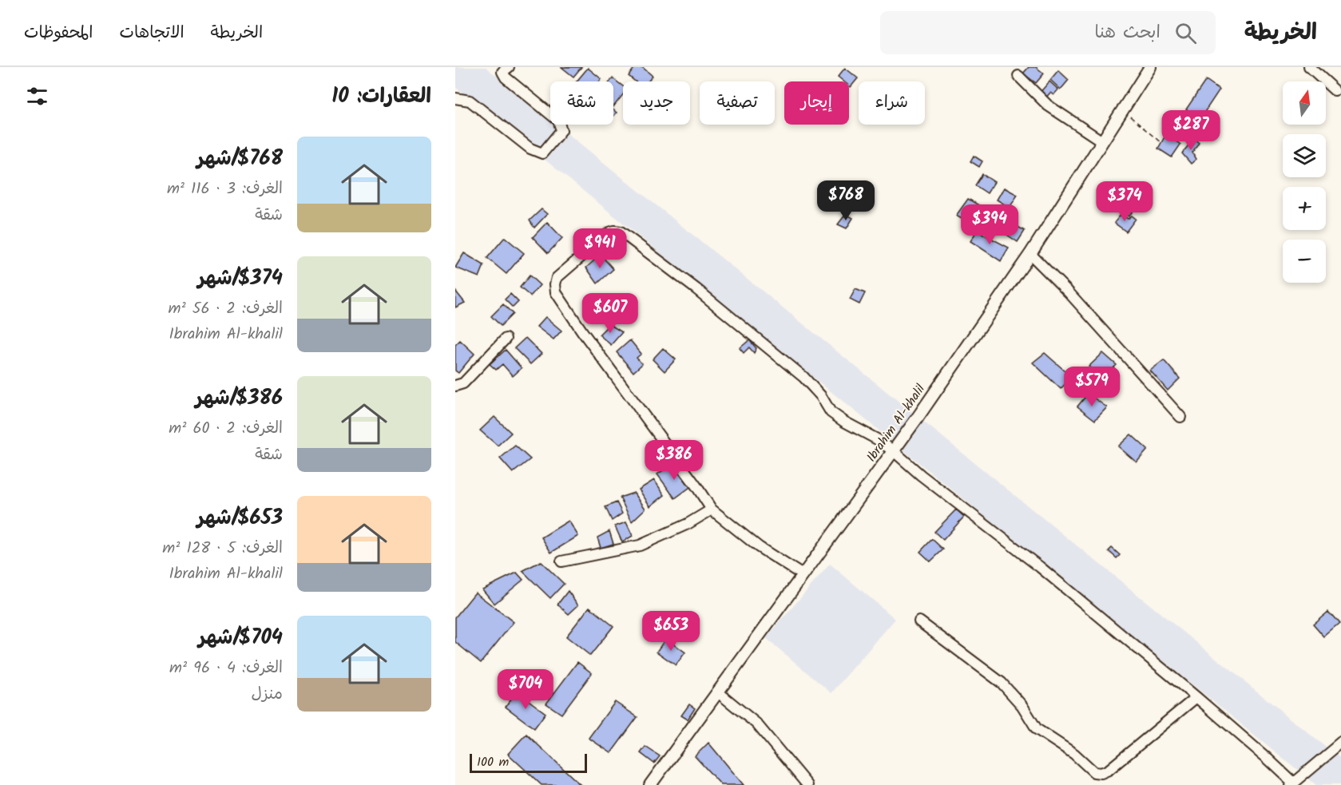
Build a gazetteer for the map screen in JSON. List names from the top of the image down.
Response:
{
  "streets": {
    "street": ["Ibrahim Al-khalil"]
  },
  "scale_bar": "100 m",
  "north": "top",
  "page": {
    "header": "الخريطة",
    "search": "ابحث هنا",
    "nav": ["الخريطة", "الاتجاهات", "المحفوظات"],
    "heading": "العقارات: 10",
    "map_buttons": ["+", "−"],
    "chip": [
      "شراء",
      "إيجار",
      "تصفية",
      "جديد",
      "شقة"
    ],
    "price": [
      "$287",
      "$768",
      "$374",
      "$394",
      "$941",
      "$607",
      "$579",
      "$386",
      "$653",
      "$704"
    ],
    "list": [
      {
        "name": "$768/شهر",
        "note": "الغرف: 3 · 116 m² · شقة"
      },
      {
        "name": "$374/شهر",
        "note": "الغرف: 2 · 56 m² · Ibrahim Al-khalil"
      },
      {
        "name": "$386/شهر",
        "note": "الغرف: 2 · 60 m² · شقة"
      },
      {
        "name": "$653/شهر",
        "note": "الغرف: 5 · 128 m² · Ibrahim Al-khalil"
      },
      {
        "name": "$704/شهر",
        "note": "الغرف: 4 · 96 m² · منزل"
      }
    ],
    "scale": "100 m"
  }
}
